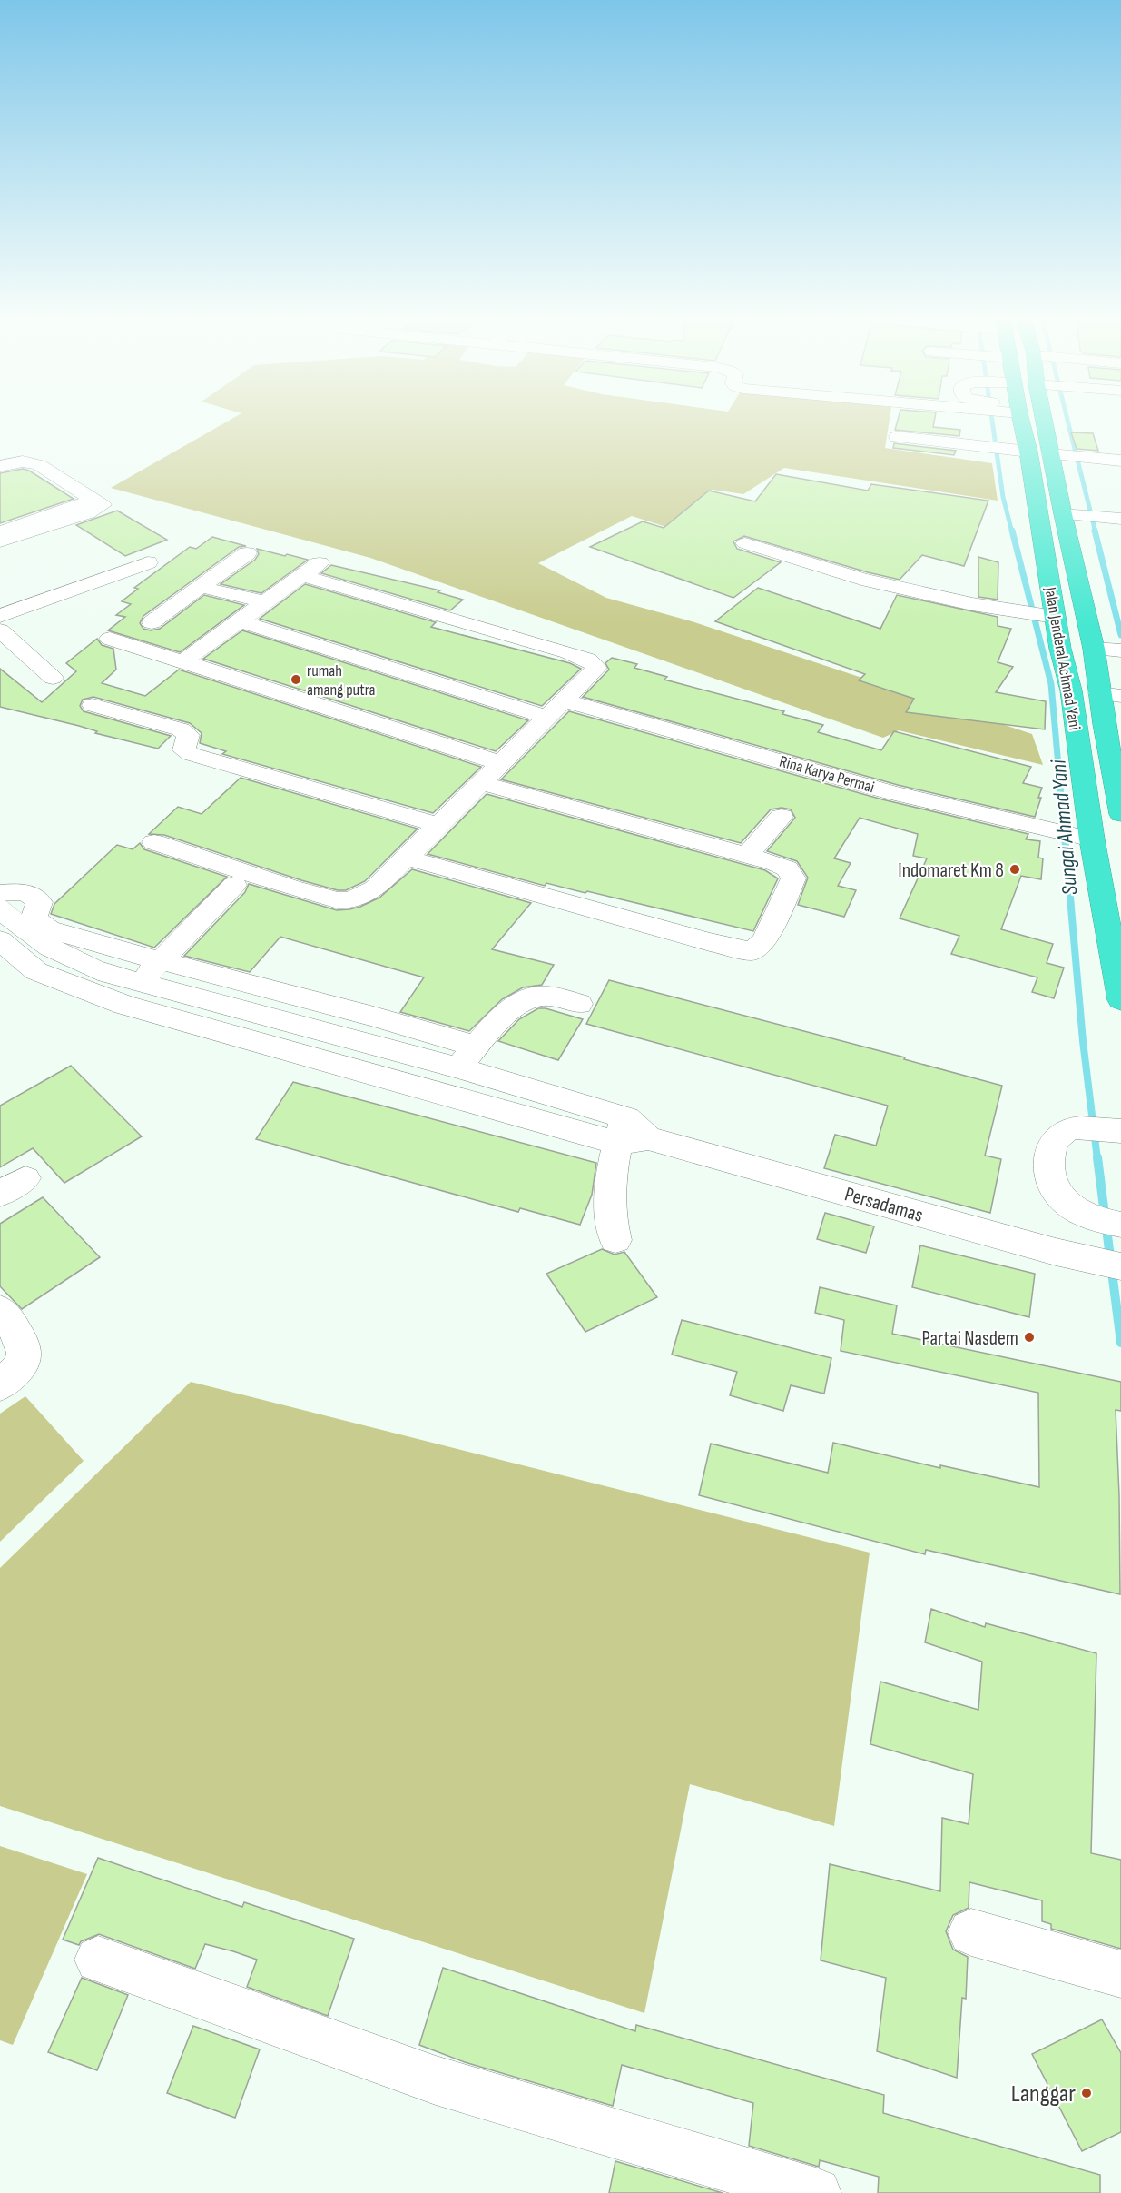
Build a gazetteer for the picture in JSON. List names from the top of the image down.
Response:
{
  "streets": {
    "highway": ["Jalan Jenderal Achmad Yani"],
    "street": ["Rina Karya Permai", "Persadamas"]
  },
  "crossings": [
    ["Jalan Jenderal Achmad Yani", "Rina Karya Permai"]
  ],
  "water": ["Sungai Ahmad Yani"],
  "places": [
    "rumah amang putra",
    "Indomaret Km 8",
    "Partai Nasdem",
    "Langgar"
  ]
}
